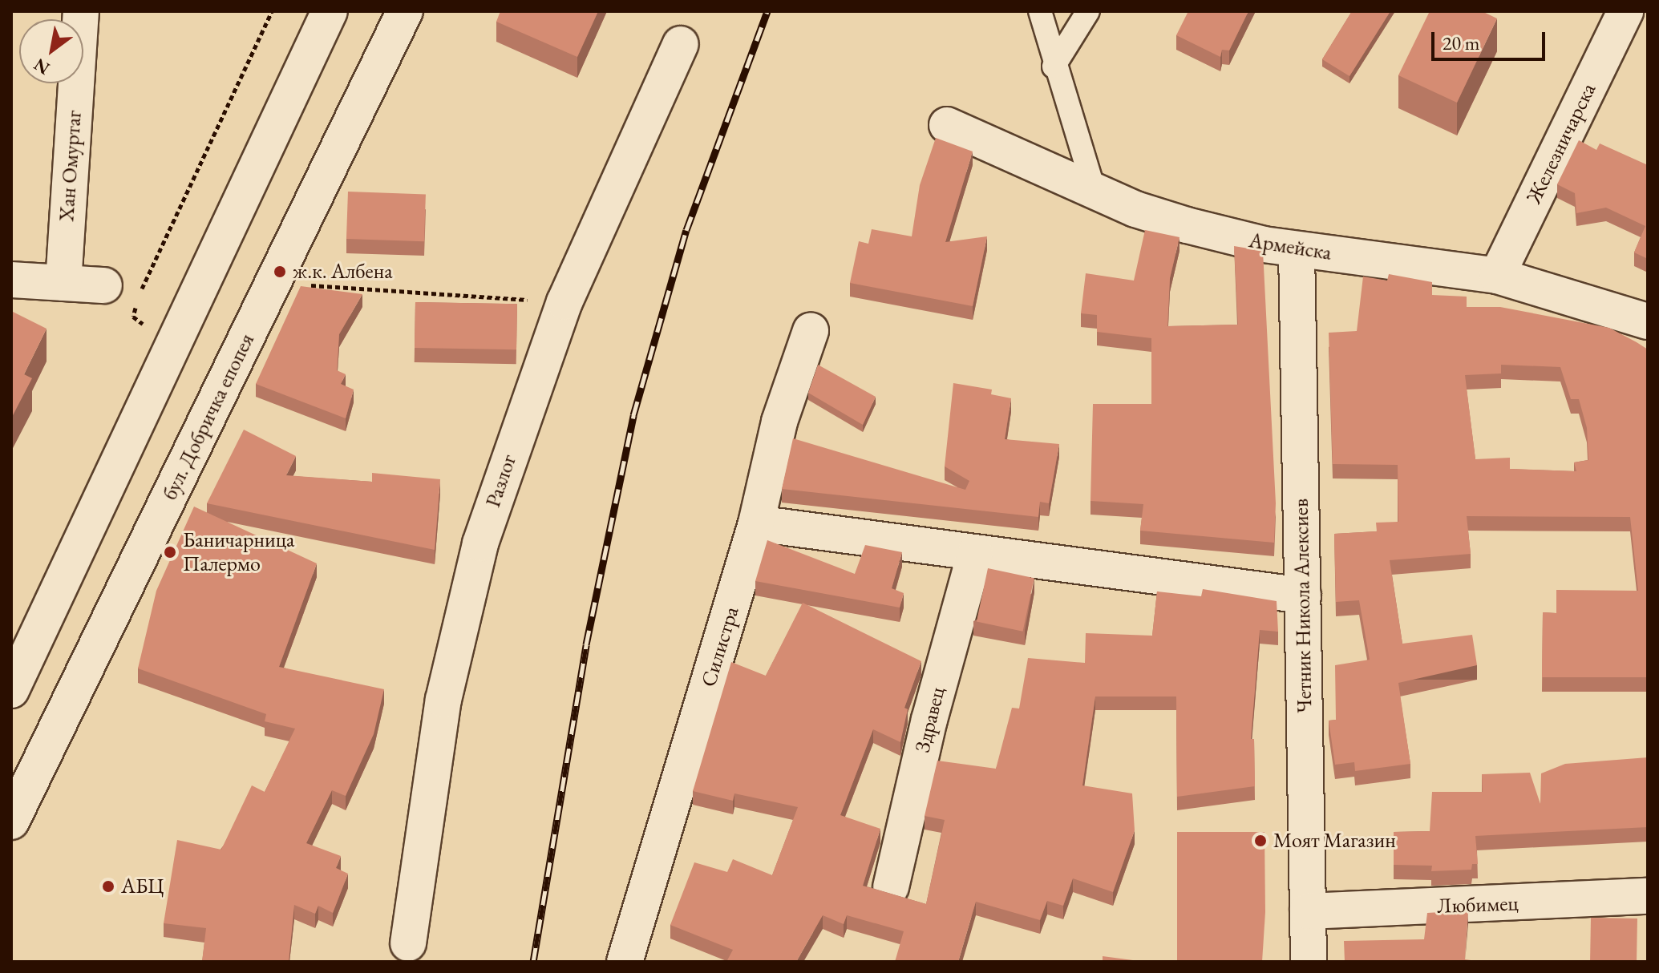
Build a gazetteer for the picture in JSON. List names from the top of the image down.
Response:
{
  "streets": {
    "street": [
      "Железничарска",
      "Хан Омуртаг",
      "Армейска",
      "бул. Добричка епопея",
      "Разлог",
      "Четник Никола Алексиев",
      "Силистра",
      "Здравец",
      "Любимец"
    ]
  },
  "crossings": [
    ["Железничарска", "Армейска"],
    ["Армейска", "Четник Никола Алексиев"],
    ["Четник Никола Алексиев", "Любимец"]
  ],
  "places": [
    "ж.к. Албена",
    "Баничарница Палермо",
    "Моят Магазин",
    "АБЦ"
  ],
  "scale_bar": "20 m",
  "north": "bottom left"
}
